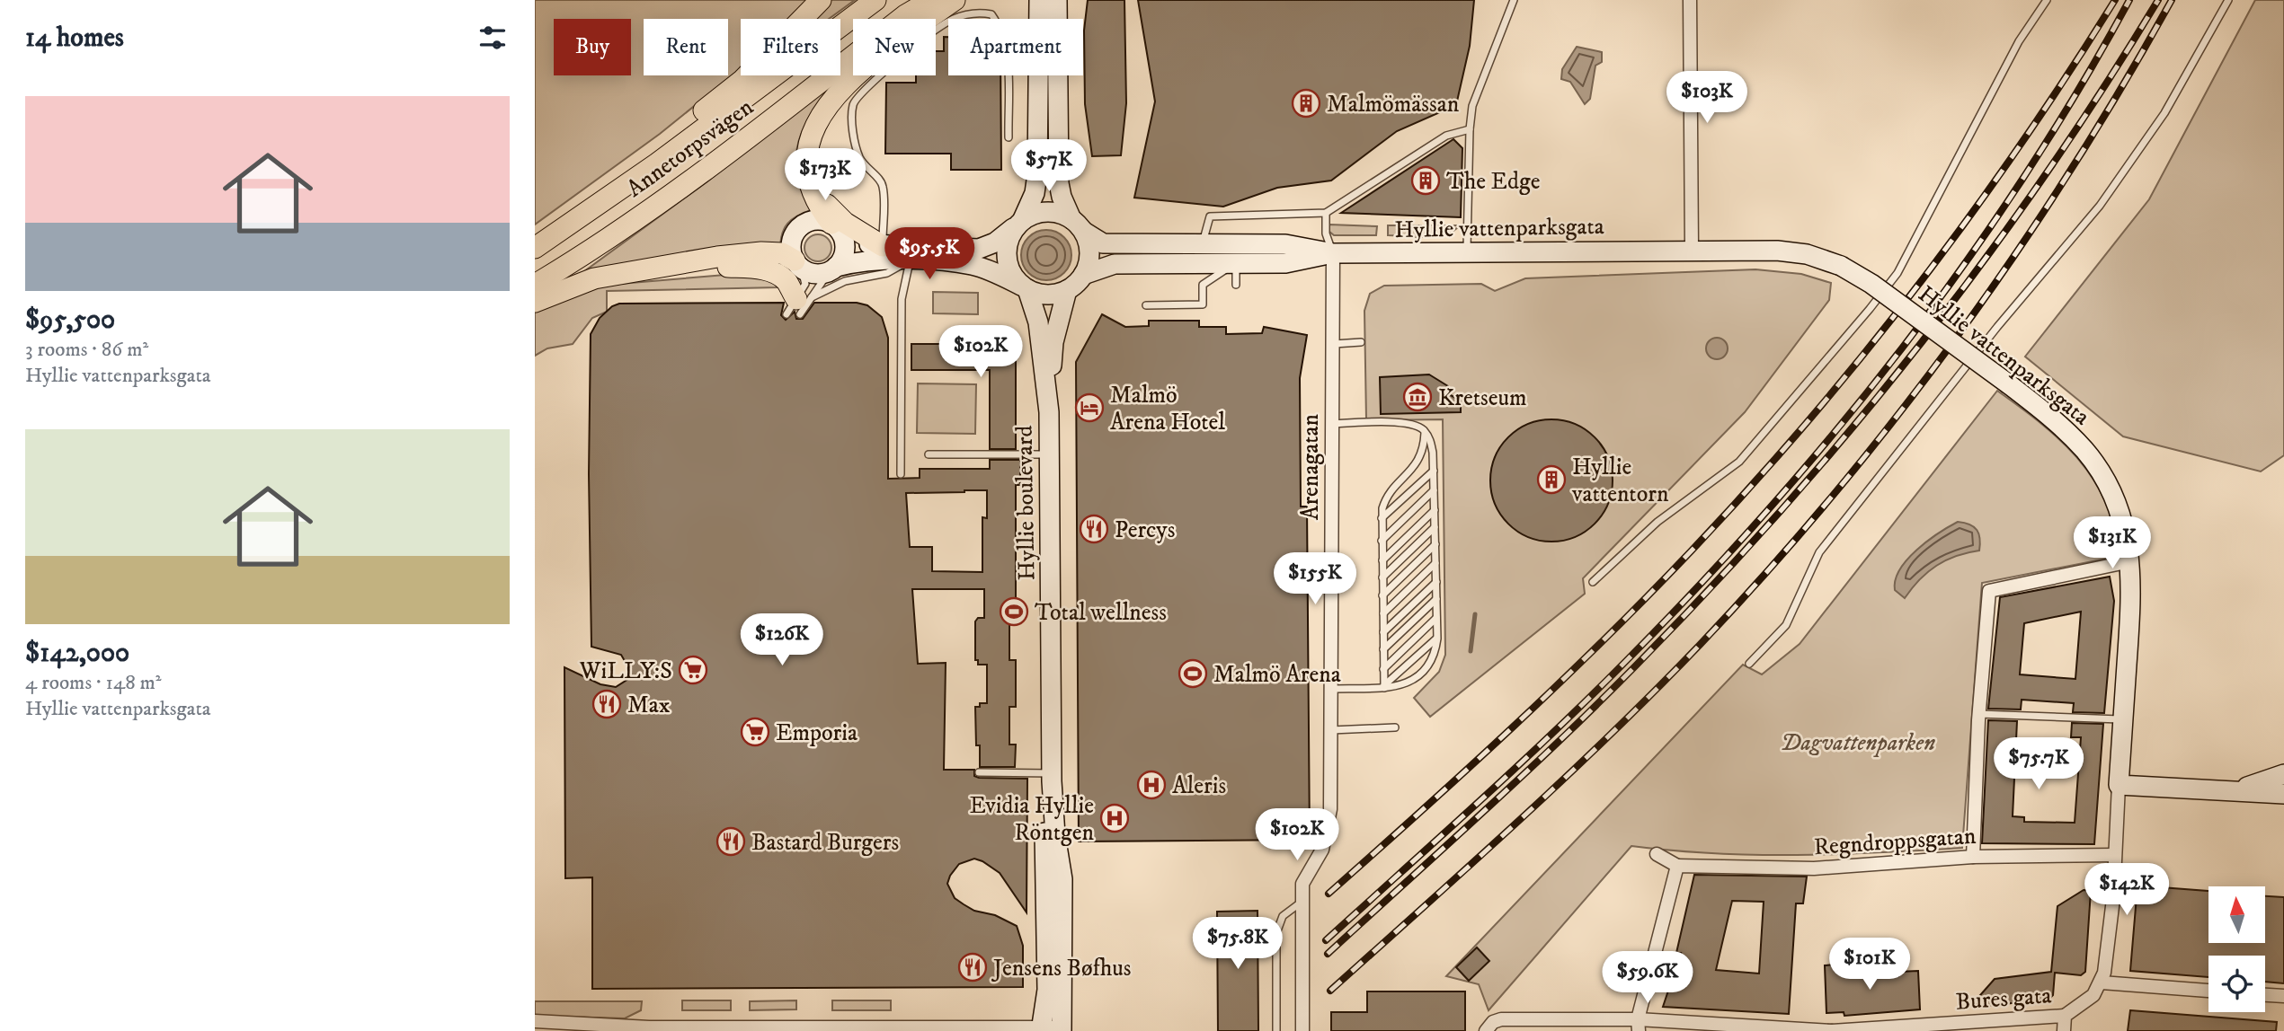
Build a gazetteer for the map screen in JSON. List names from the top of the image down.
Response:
{
  "streets": {
    "main road": ["Annetorpsvägen"],
    "street": [
      "Hyllie vattenparksgata",
      "Arenagatan",
      "Hyllie boulevard",
      "Regndroppsgatan",
      "Bures gata"
    ]
  },
  "crossings": [
    ["Hyllie vattenparksgata", "Arenagatan"],
    ["Hyllie vattenparksgata", "Hyllie boulevard"],
    ["Hyllie vattenparksgata", "Regndroppsgatan"]
  ],
  "parks": ["Dagvattenparken"],
  "places": {
    "building": ["Malmömässan", "The Edge", "Hyllie vattentorn"],
    "museum": ["Kretseum"],
    "hotel": ["Malmö Arena Hotel"],
    "restaurant": [
      "Percys",
      "Max",
      "Bastard Burgers",
      "Jensens Bøfhus"
    ],
    "sports": ["Total wellness", "Malmö Arena"],
    "supermarket": ["WiLLY:S", "Emporia"],
    "hospital": ["Aleris", "Evidia Hyllie Röntgen"]
  },
  "north": "top",
  "page": {
    "heading": "14 homes",
    "chip": [
      "Buy",
      "Rent",
      "Filters",
      "New",
      "Apartment"
    ],
    "price": [
      "$103K",
      "$57K",
      "$173K",
      "$95.5K",
      "$102K",
      "$131K",
      "$155K",
      "$126K",
      "$75.7K",
      "$102K",
      "$142K",
      "$75.8K",
      "$101K",
      "$59.6K"
    ],
    "list": [
      {
        "name": "$95,500",
        "note": "3 rooms · 86 m² · Hyllie vattenparksgata"
      },
      {
        "name": "$142,000",
        "note": "4 rooms · 148 m² · Hyllie vattenparksgata"
      }
    ]
  }
}
